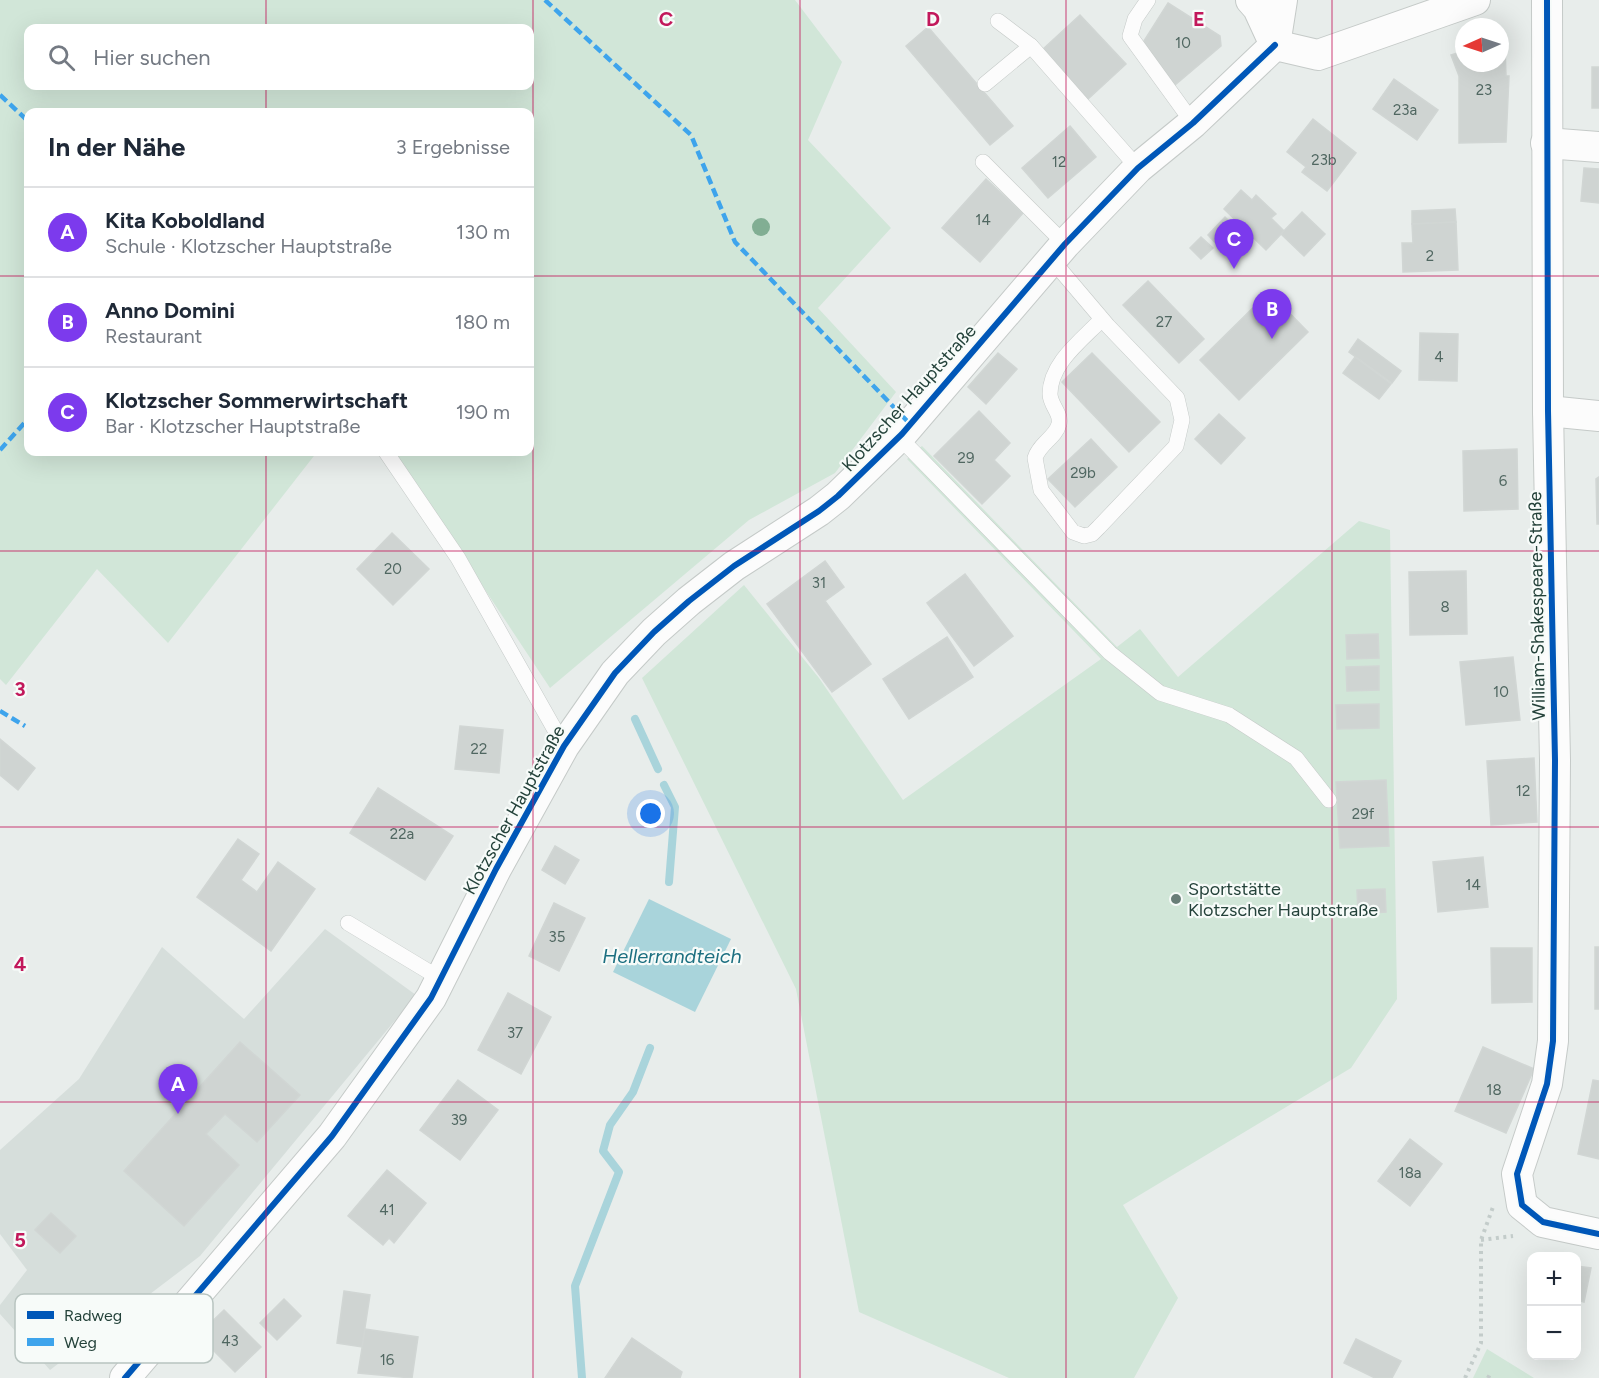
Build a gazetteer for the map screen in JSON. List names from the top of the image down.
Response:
{
  "streets": {
    "street": ["Klotzscher Hauptstraße", "William-Shakespeare-Straße"]
  },
  "water": ["Hellerrandteich"],
  "places": ["Sportstätte Klotzscher Hauptstraße"],
  "house_numbers": [
    "10",
    "23",
    "23a",
    "23b",
    "12",
    "14",
    "2",
    "27",
    "4",
    "29",
    "29b",
    "6",
    "20",
    "31",
    "8",
    "10",
    "22",
    "12",
    "29f",
    "22a",
    "14",
    "35",
    "37",
    "18",
    "39",
    "18a",
    "41",
    "43",
    "16"
  ],
  "legend": ["Radweg", "Weg"],
  "north": "left",
  "page": {
    "search": "Hier suchen",
    "heading": ["In der Nähe", "3 Ergebnisse"],
    "list": [
      {
        "mark": "A",
        "name": "Kita Koboldland",
        "note": "Schule · Klotzscher Hauptstraße",
        "value": "130 m"
      },
      {
        "mark": "B",
        "name": "Anno Domini",
        "note": "Restaurant",
        "value": "180 m"
      },
      {
        "mark": "C",
        "name": "Klotzscher Sommerwirtschaft",
        "note": "Bar · Klotzscher Hauptstraße",
        "value": "190 m"
      }
    ],
    "pins": ["C", "B", "A"],
    "map_buttons": ["+", "−"]
  },
  "grid": {
    "columns": ["C", "D", "E"],
    "rows": ["3", "4", "5"]
  }
}
